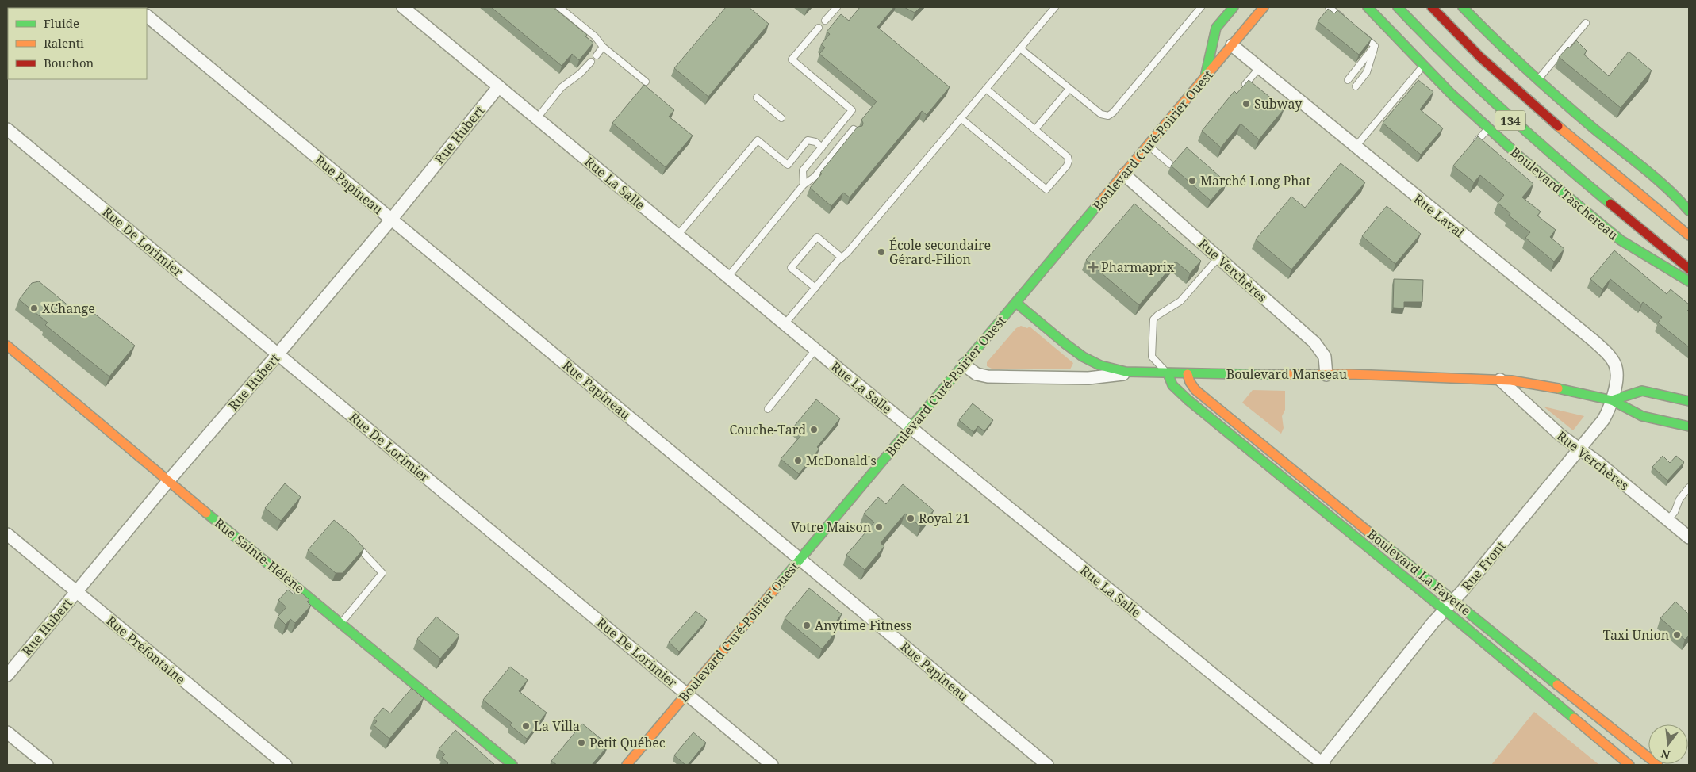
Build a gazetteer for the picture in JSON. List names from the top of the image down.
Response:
{
  "streets": {
    "main road": [
      "134",
      "Boulevard Curé-Poirier Ouest",
      "Boulevard Taschereau",
      "Boulevard Manseau",
      "Rue Sainte-Hélène",
      "Boulevard La Fayette"
    ],
    "street": [
      "Rue Hubert",
      "Rue La Salle",
      "Rue Papineau",
      "Rue Laval",
      "Rue De Lorimier",
      "Rue Verchères",
      "Rue Front",
      "Rue Préfontaine"
    ]
  },
  "crossings": [
    ["Rue Hubert", "Rue La Salle"],
    ["Rue Hubert", "Rue Papineau"],
    ["Rue Hubert", "Rue De Lorimier"],
    ["Rue Hubert", "Rue Sainte-Hélène"],
    ["Rue Hubert", "Rue Préfontaine"],
    ["Boulevard Curé-Poirier Ouest", "Rue La Salle"],
    ["Boulevard Curé-Poirier Ouest", "Rue Papineau"],
    ["Boulevard Curé-Poirier Ouest", "Rue Laval"],
    ["Boulevard Curé-Poirier Ouest", "Rue De Lorimier"],
    ["Boulevard Curé-Poirier Ouest", "Rue Verchères"],
    ["Boulevard Curé-Poirier Ouest", "Boulevard Manseau"],
    ["Rue La Salle", "Rue Front"],
    ["Rue Laval", "Boulevard Manseau"],
    ["Rue Laval", "Rue Front"],
    ["Rue Verchères", "Boulevard Manseau"],
    ["Rue Verchères", "Rue Front"],
    ["Boulevard Manseau", "Rue Front"],
    ["Boulevard Manseau", "Boulevard La Fayette"],
    ["Rue Front", "Boulevard La Fayette"]
  ],
  "places": {
    "other": [
      "Subway",
      "Marché Long Phat",
      "École secondaire Gérard-Filion",
      "XChange",
      "Couche-Tard",
      "McDonald's",
      "Royal 21",
      "Votre Maison",
      "Anytime Fitness",
      "Taxi Union",
      "La Villa",
      "Petit Québec"
    ],
    "health": ["Pharmaprix"]
  },
  "legend": ["Fluide", "Ralenti", "Bouchon"],
  "north": "bottom"
}
